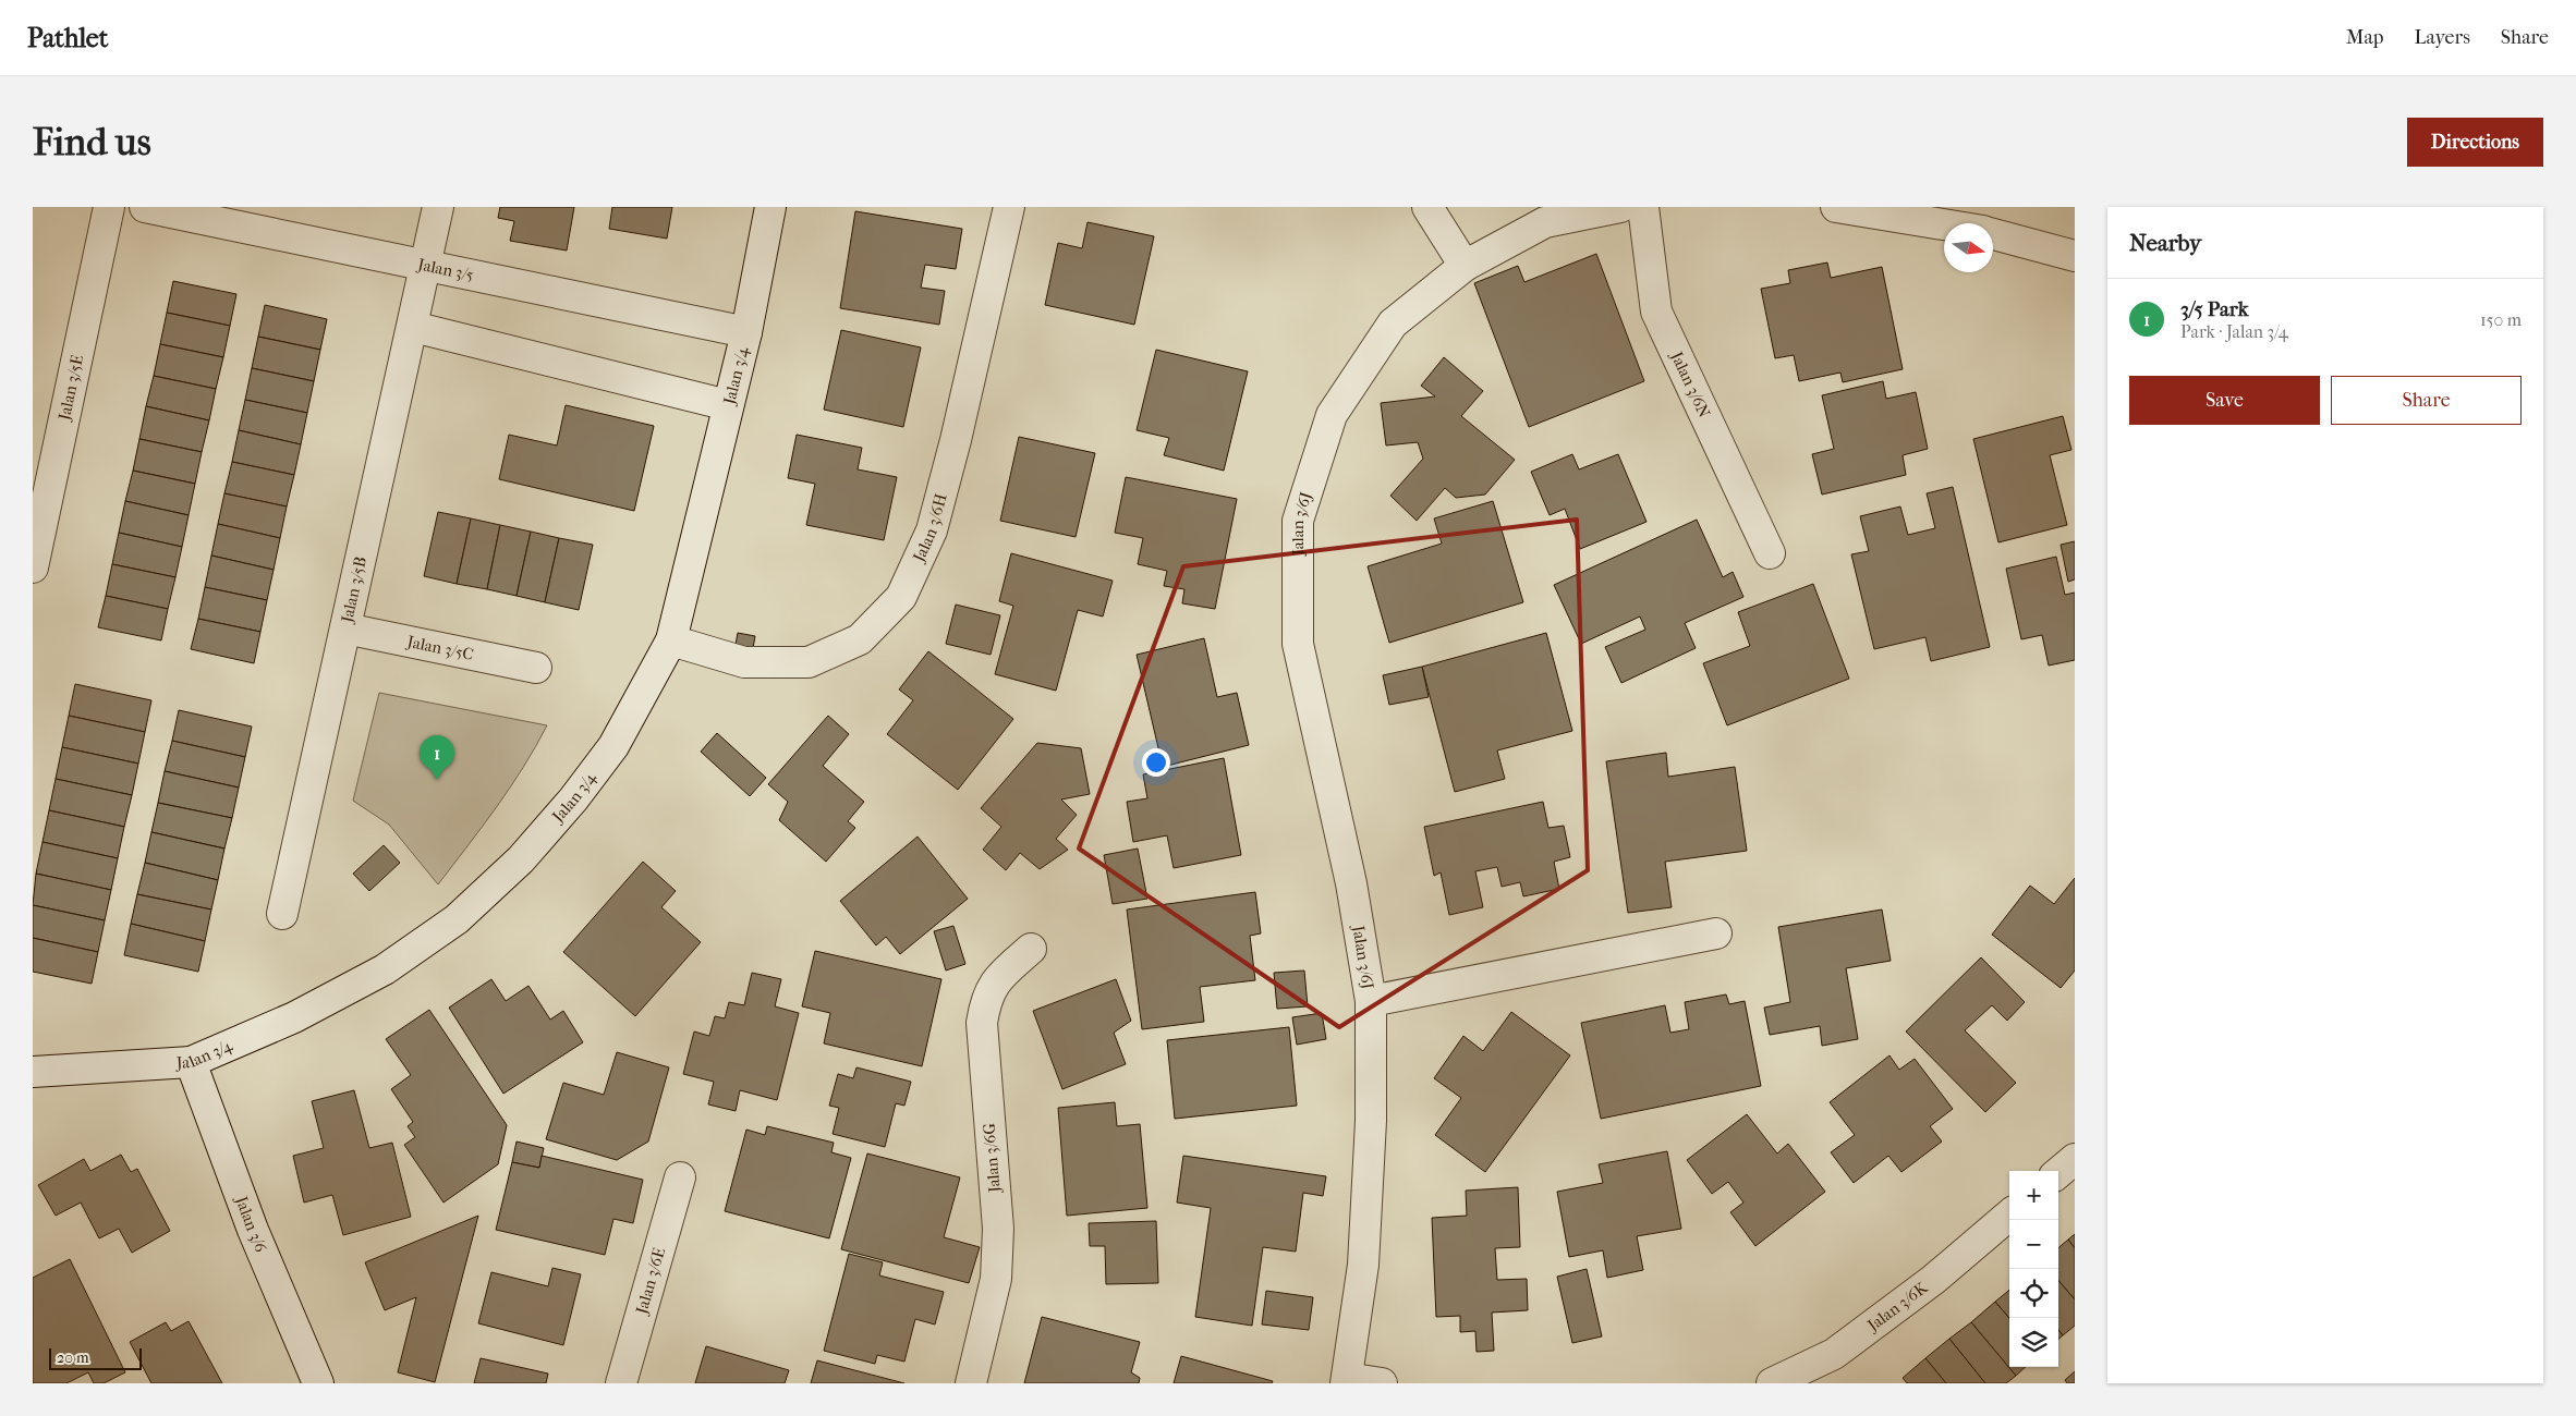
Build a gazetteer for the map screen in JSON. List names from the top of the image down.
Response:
{
  "streets": {
    "street": [
      "Jalan 3/5",
      "Jalan 3/4",
      "Jalan 3/6N",
      "Jalan 3/5E",
      "Jalan 3/6J",
      "Jalan 3/6H",
      "Jalan 3/5B",
      "Jalan 3/5C",
      "Jalan 3/6G",
      "Jalan 3/6",
      "Jalan 3/6E",
      "Jalan 3/6K"
    ]
  },
  "crossings": [
    ["Jalan 3/5", "Jalan 3/4"],
    ["Jalan 3/5", "Jalan 3/5B"],
    ["Jalan 3/4", "Jalan 3/6H"],
    ["Jalan 3/4", "Jalan 3/6"],
    ["Jalan 3/5B", "Jalan 3/5C"]
  ],
  "scale_bar": "20 m",
  "north": "right",
  "page": {
    "header": "Pathlet",
    "nav": ["Map", "Layers", "Share"],
    "buttons": [
      "Directions",
      ["Save", "Share"]
    ],
    "title": "Find us",
    "heading": "Nearby",
    "list": [
      {
        "mark": "1",
        "name": "3/5 Park",
        "note": "Park · Jalan 3/4",
        "value": "150 m"
      }
    ],
    "pins": "1",
    "map_buttons": ["+", "−"],
    "scale": "20 m"
  }
}
